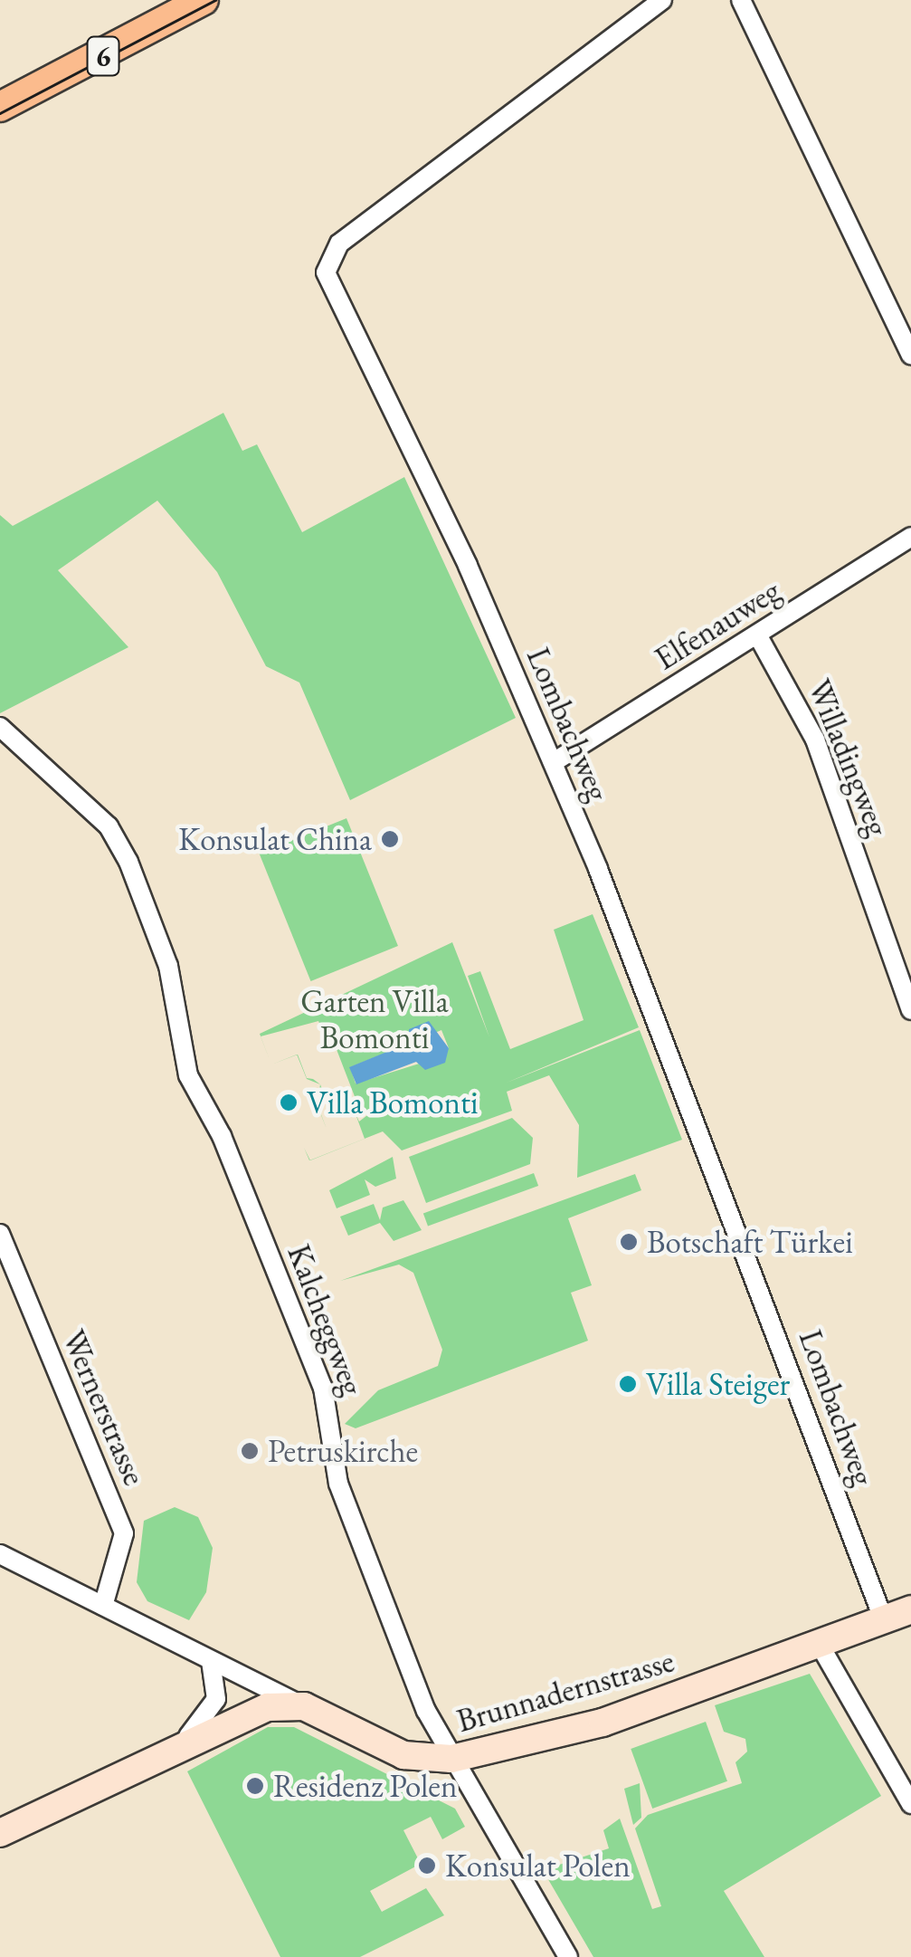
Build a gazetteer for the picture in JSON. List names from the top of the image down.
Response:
{
  "streets": {
    "main road": ["6"],
    "street": [
      "Elfenauweg",
      "Lombachweg",
      "Willadingweg",
      "Kalcheggweg",
      "Wernerstrasse",
      "Brunnadernstrasse"
    ]
  },
  "crossings": [
    ["Elfenauweg", "Lombachweg"],
    ["Elfenauweg", "Willadingweg"],
    ["Lombachweg", "Brunnadernstrasse"],
    ["Kalcheggweg", "Brunnadernstrasse"],
    ["Wernerstrasse", "Brunnadernstrasse"]
  ],
  "parks": ["Garten Villa Bomonti"],
  "places": [
    "Konsulat China",
    "Villa Bomonti",
    "Botschaft Türkei",
    "Villa Steiger",
    "Petruskirche",
    "Residenz Polen",
    "Konsulat Polen"
  ]
}
